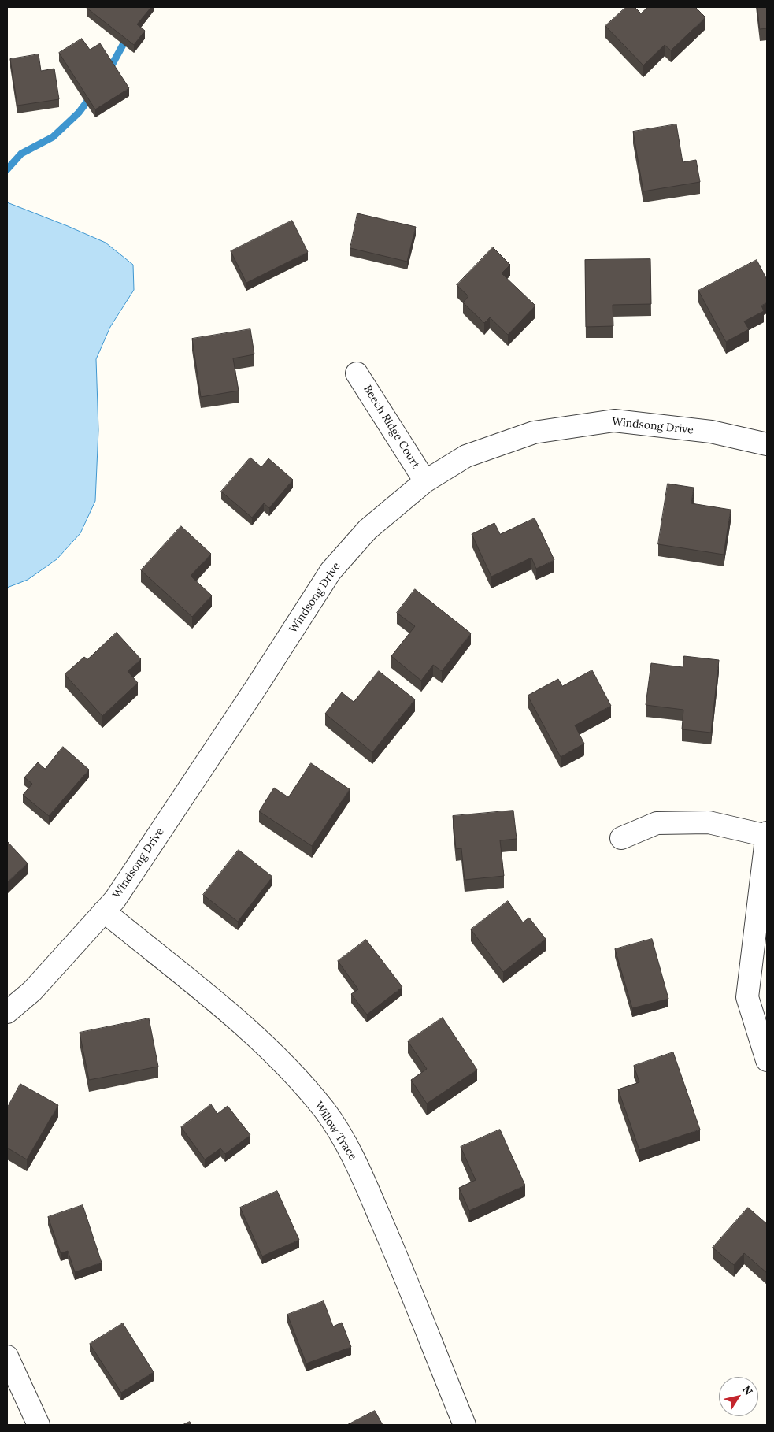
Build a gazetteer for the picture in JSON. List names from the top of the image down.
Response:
{
  "streets": {
    "street": ["Windsong Drive", "Beech Ridge Court", "Willow Trace"]
  },
  "crossings": [
    ["Windsong Drive", "Beech Ridge Court"],
    ["Windsong Drive", "Willow Trace"]
  ],
  "north": "top right"
}
